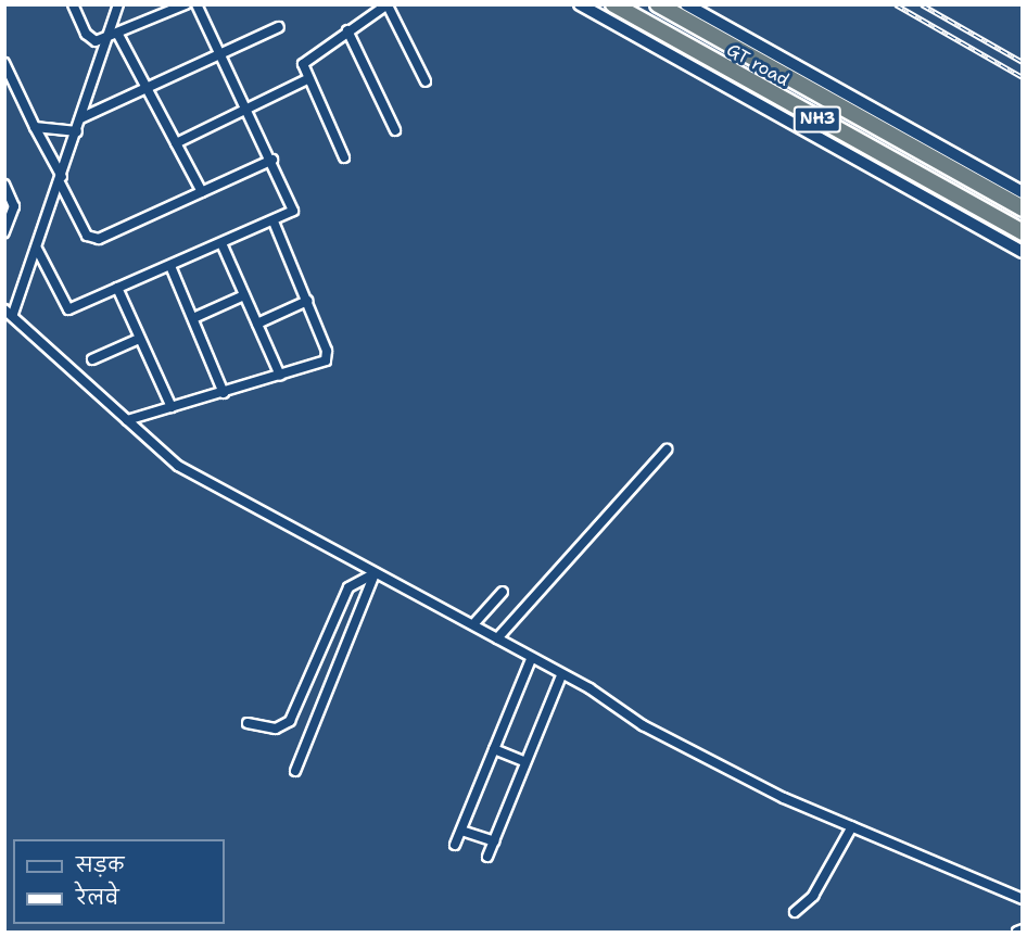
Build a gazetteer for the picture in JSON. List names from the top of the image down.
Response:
{
  "streets": {
    "highway": ["GT road", "NH3"]
  },
  "legend": ["सड़क", "रेलवे"]
}
